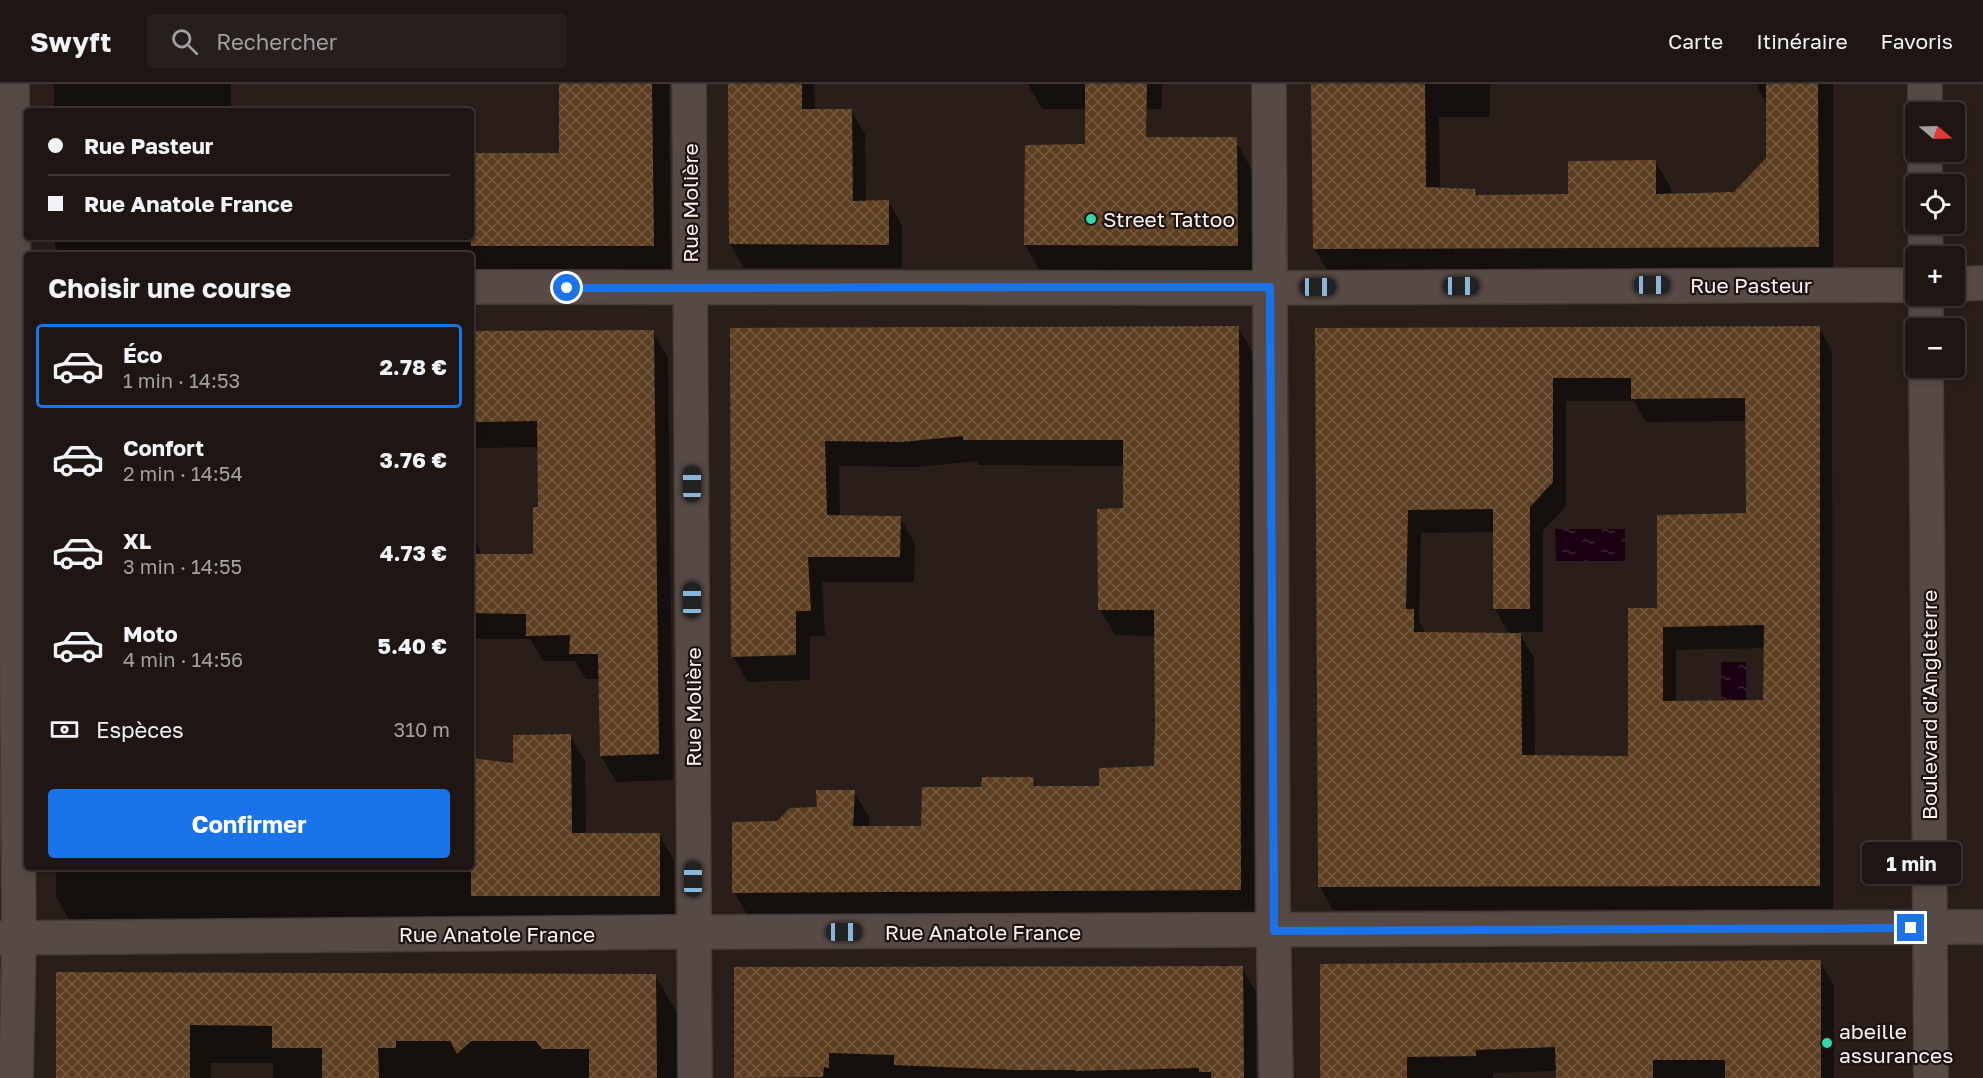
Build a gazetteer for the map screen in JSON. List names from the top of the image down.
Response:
{
  "streets": {
    "street": [
      "Rue Molière",
      "Rue Pasteur",
      "Boulevard d'Angleterre",
      "Rue Anatole France"
    ]
  },
  "crossings": [
    ["Rue Molière", "Rue Pasteur"],
    ["Rue Molière", "Rue Anatole France"],
    ["Boulevard d'Angleterre", "Rue Anatole France"]
  ],
  "places": ["Street Tattoo", "abeille assurances"],
  "north": "right",
  "page": {
    "header": "Swyft",
    "search": "Rechercher",
    "nav": ["Carte", "Itinéraire", "Favoris"],
    "map_buttons": ["+", "−"],
    "banner": ["Rue Pasteur", "Rue Anatole France"],
    "heading": "Choisir une course",
    "list": [
      {
        "name": "Éco",
        "note": "1 min · 14:53",
        "value": "2.78 €"
      },
      {
        "name": "Confort",
        "note": "2 min · 14:54",
        "value": "3.76 €"
      },
      {
        "name": "XL",
        "note": "3 min · 14:55",
        "value": "4.73 €"
      },
      {
        "name": "Moto",
        "note": "4 min · 14:56",
        "value": "5.40 €"
      }
    ],
    "pay": ["Espèces", "310 m"],
    "buttons": "Confirmer",
    "bubble": "1 min"
  }
}
